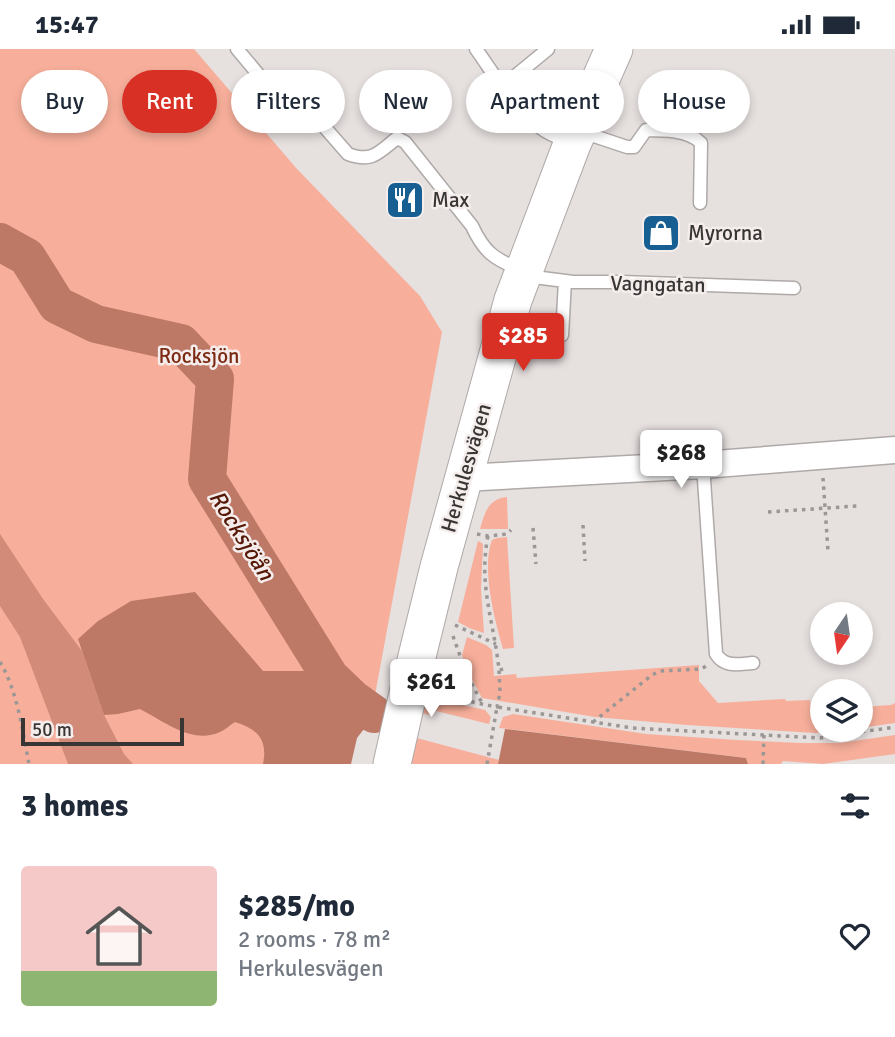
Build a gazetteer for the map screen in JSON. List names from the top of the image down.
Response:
{
  "streets": {
    "main road": ["Herkulesvägen"],
    "lane": ["Vagngatan"]
  },
  "crossings": [
    ["Vagngatan", "Herkulesvägen"]
  ],
  "water": ["Rocksjöån"],
  "parks": ["Rocksjön"],
  "places": {
    "restaurant": ["Max"],
    "shop": ["Myrorna"]
  },
  "scale_bar": "50 m",
  "north": "bottom",
  "page": {
    "status": "15:47",
    "chip": [
      "Buy",
      "Rent",
      "Filters",
      "New",
      "Apartment",
      "House"
    ],
    "price": ["$285", "$268", "$261"],
    "scale": "50 m",
    "heading": "3 homes",
    "list": [
      {
        "name": "$285/mo",
        "note": "2 rooms · 78 m² · Herkulesvägen"
      }
    ]
  }
}
